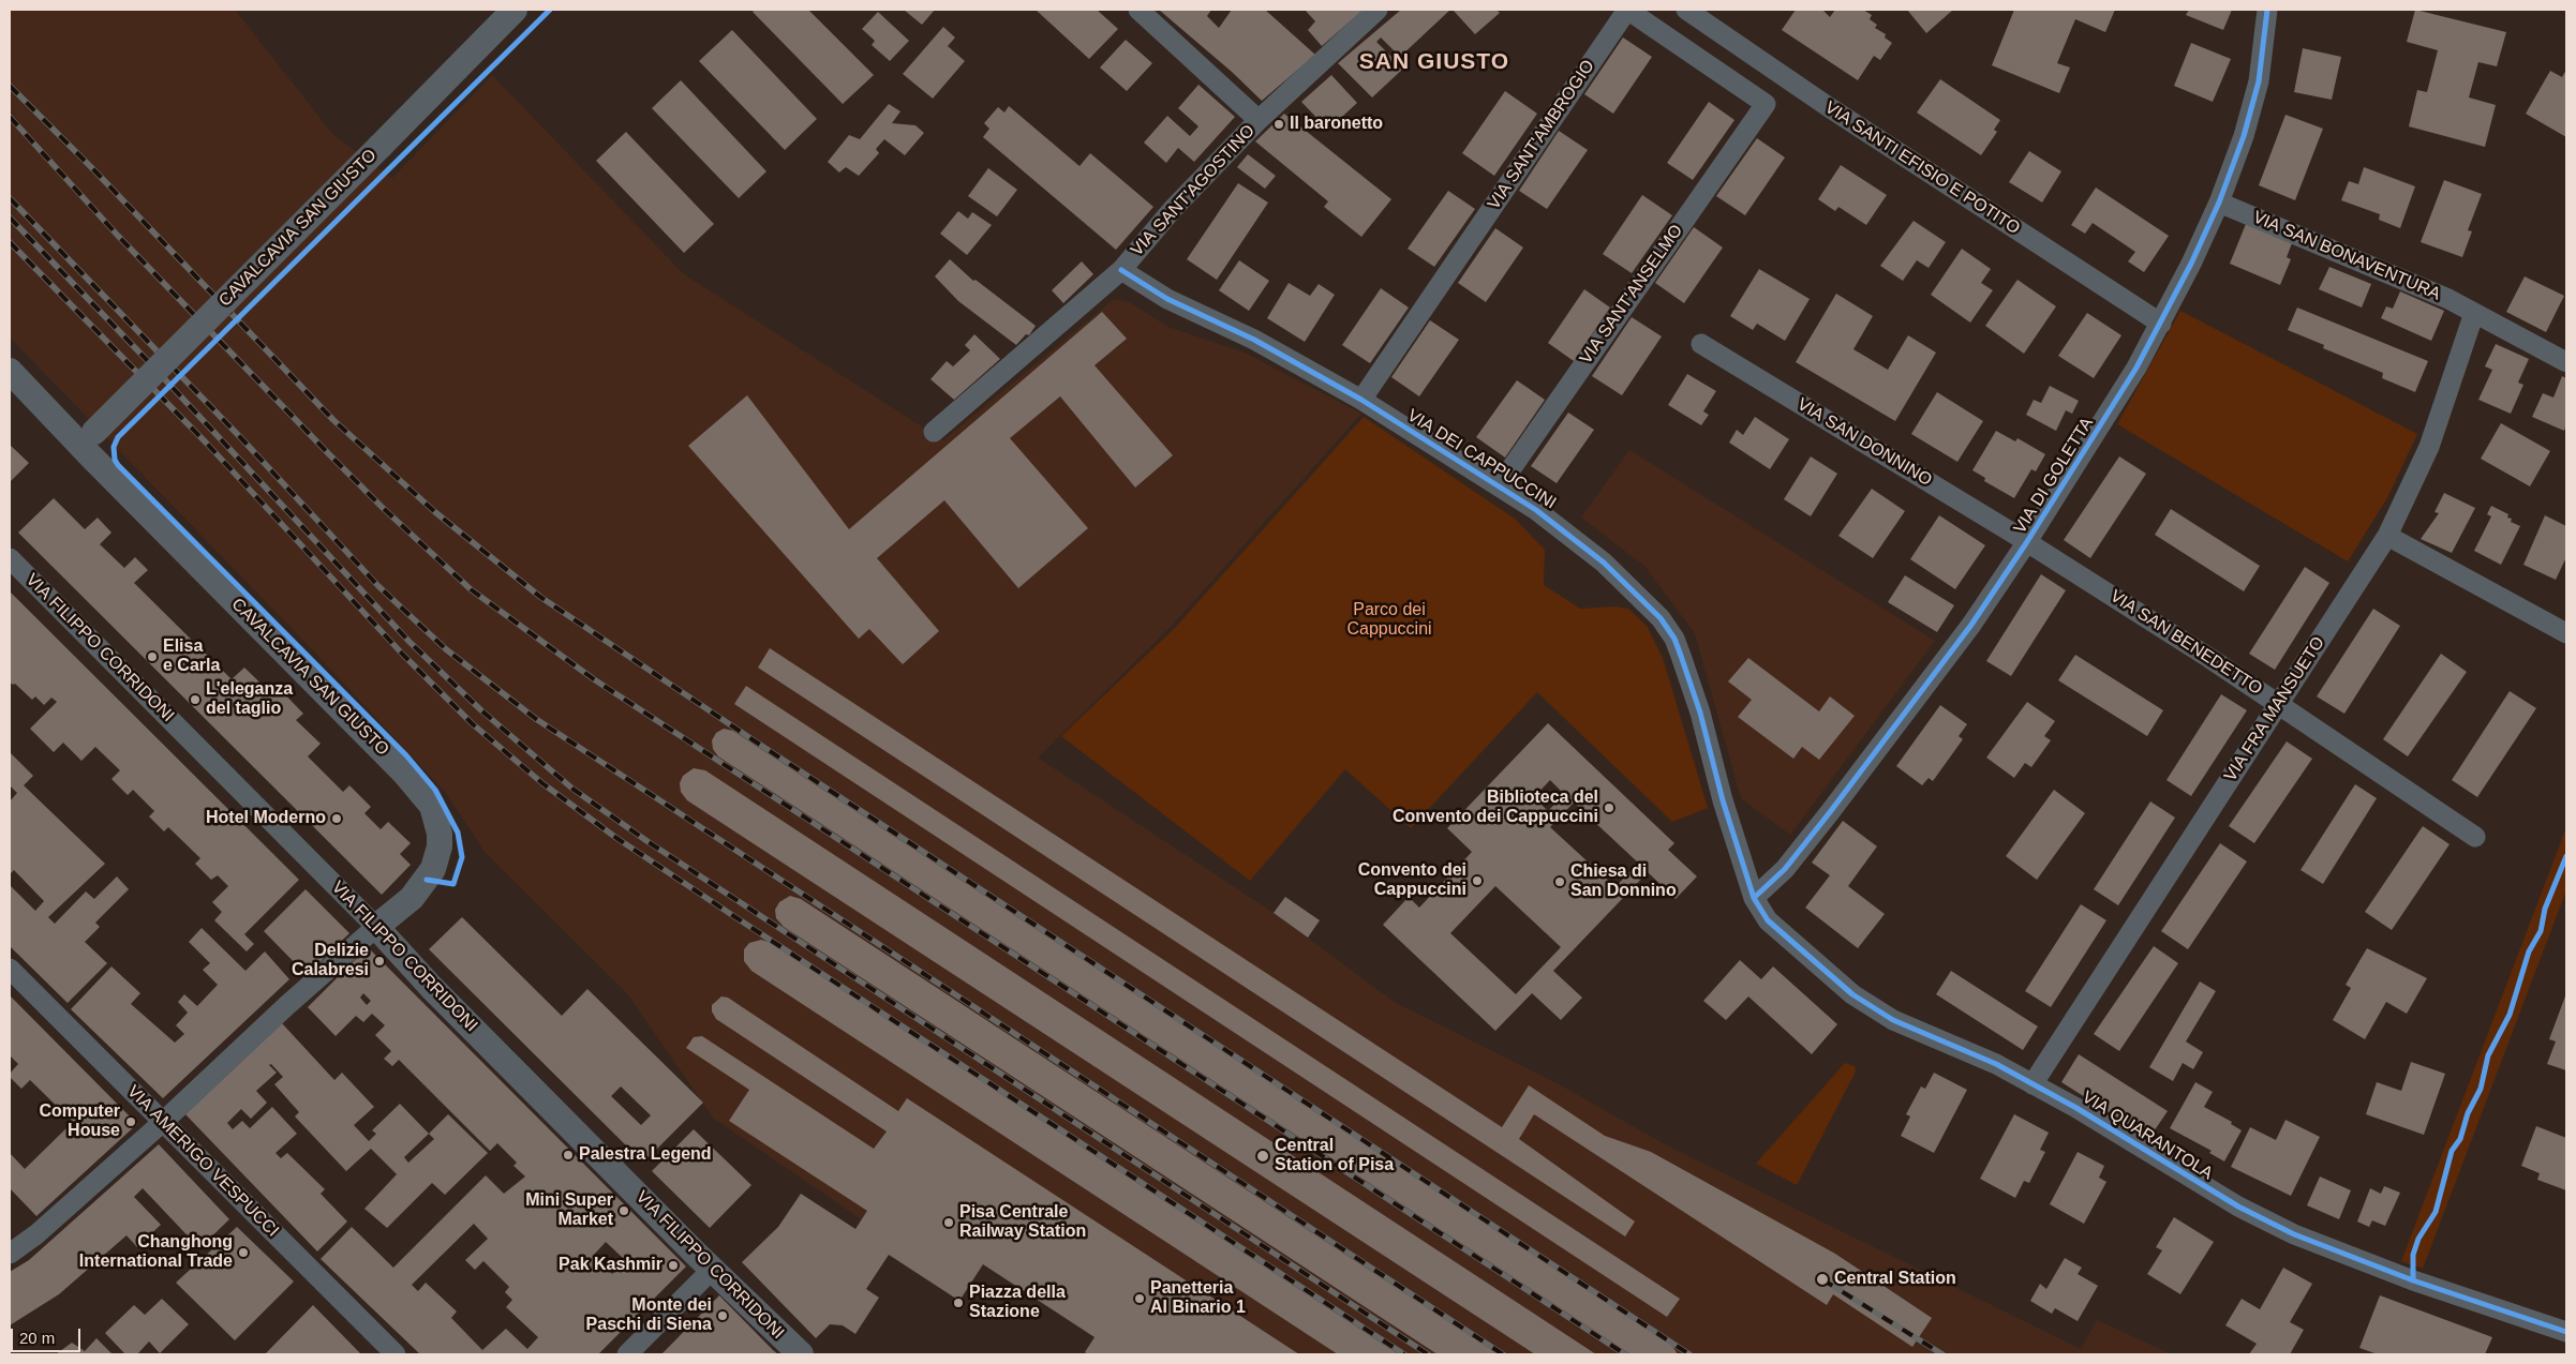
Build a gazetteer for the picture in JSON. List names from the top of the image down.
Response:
{
  "streets": {
    "street": [
      "VIA SANT'AMBROGIO",
      "VIA SANTI EFISIO E POTITO",
      "VIA SANT'AGOSTINO",
      "CAVALCAVIA SAN GIUSTO",
      "VIA SAN BONAVENTURA",
      "VIA SANT'ANSELMO",
      "VIA SAN DONNINO",
      "VIA DEI CAPPUCCINI",
      "VIA DI GOLETTA",
      "VIA SAN BENEDETTO",
      "VIA FILIPPO CORRIDONI",
      "VIA FRA MANSUETO",
      "VIA QUARANTOLA",
      "VIA AMERIGO VESPUCCI"
    ]
  },
  "crossings": [
    ["VIA SANT'AMBROGIO", "VIA SANT'ANSELMO"],
    ["VIA SANT'AMBROGIO", "VIA DEI CAPPUCCINI"],
    ["VIA SANTI EFISIO E POTITO", "VIA DI GOLETTA"],
    ["VIA SANT'AGOSTINO", "VIA DEI CAPPUCCINI"],
    ["CAVALCAVIA SAN GIUSTO", "VIA FILIPPO CORRIDONI"],
    ["VIA SAN BONAVENTURA", "VIA DI GOLETTA"],
    ["VIA SAN BONAVENTURA", "VIA FRA MANSUETO"],
    ["VIA SANT'ANSELMO", "VIA DEI CAPPUCCINI"],
    ["VIA SAN DONNINO", "VIA DI GOLETTA"],
    ["VIA SAN DONNINO", "VIA SAN BENEDETTO"],
    ["VIA DEI CAPPUCCINI", "VIA DI GOLETTA"],
    ["VIA DEI CAPPUCCINI", "VIA QUARANTOLA"],
    ["VIA DI GOLETTA", "VIA SAN BENEDETTO"],
    ["VIA DI GOLETTA", "VIA QUARANTOLA"],
    ["VIA SAN BENEDETTO", "VIA FRA MANSUETO"],
    ["VIA FRA MANSUETO", "VIA QUARANTOLA"]
  ],
  "districts": ["SAN GIUSTO"],
  "parks": ["Parco dei Cappuccini"],
  "places": [
    "Il baronetto",
    "Elisa e Carla",
    "L'eleganza del taglio",
    "Biblioteca del Convento dei Cappuccini",
    "Hotel Moderno",
    "Convento dei Cappuccini",
    "Chiesa di San Donnino",
    "Delizie Calabresi",
    "Computer House",
    "Palestra Legend",
    "Central Station of Pisa",
    "Mini Super Market",
    "Pisa Centrale Railway Station",
    "Changhong International Trade",
    "Pak Kashmir",
    "Central Station",
    "Panetteria Al Binario 1",
    "Piazza della Stazione",
    "Monte dei Paschi di Siena"
  ],
  "scale_bar": "20 m"
}
